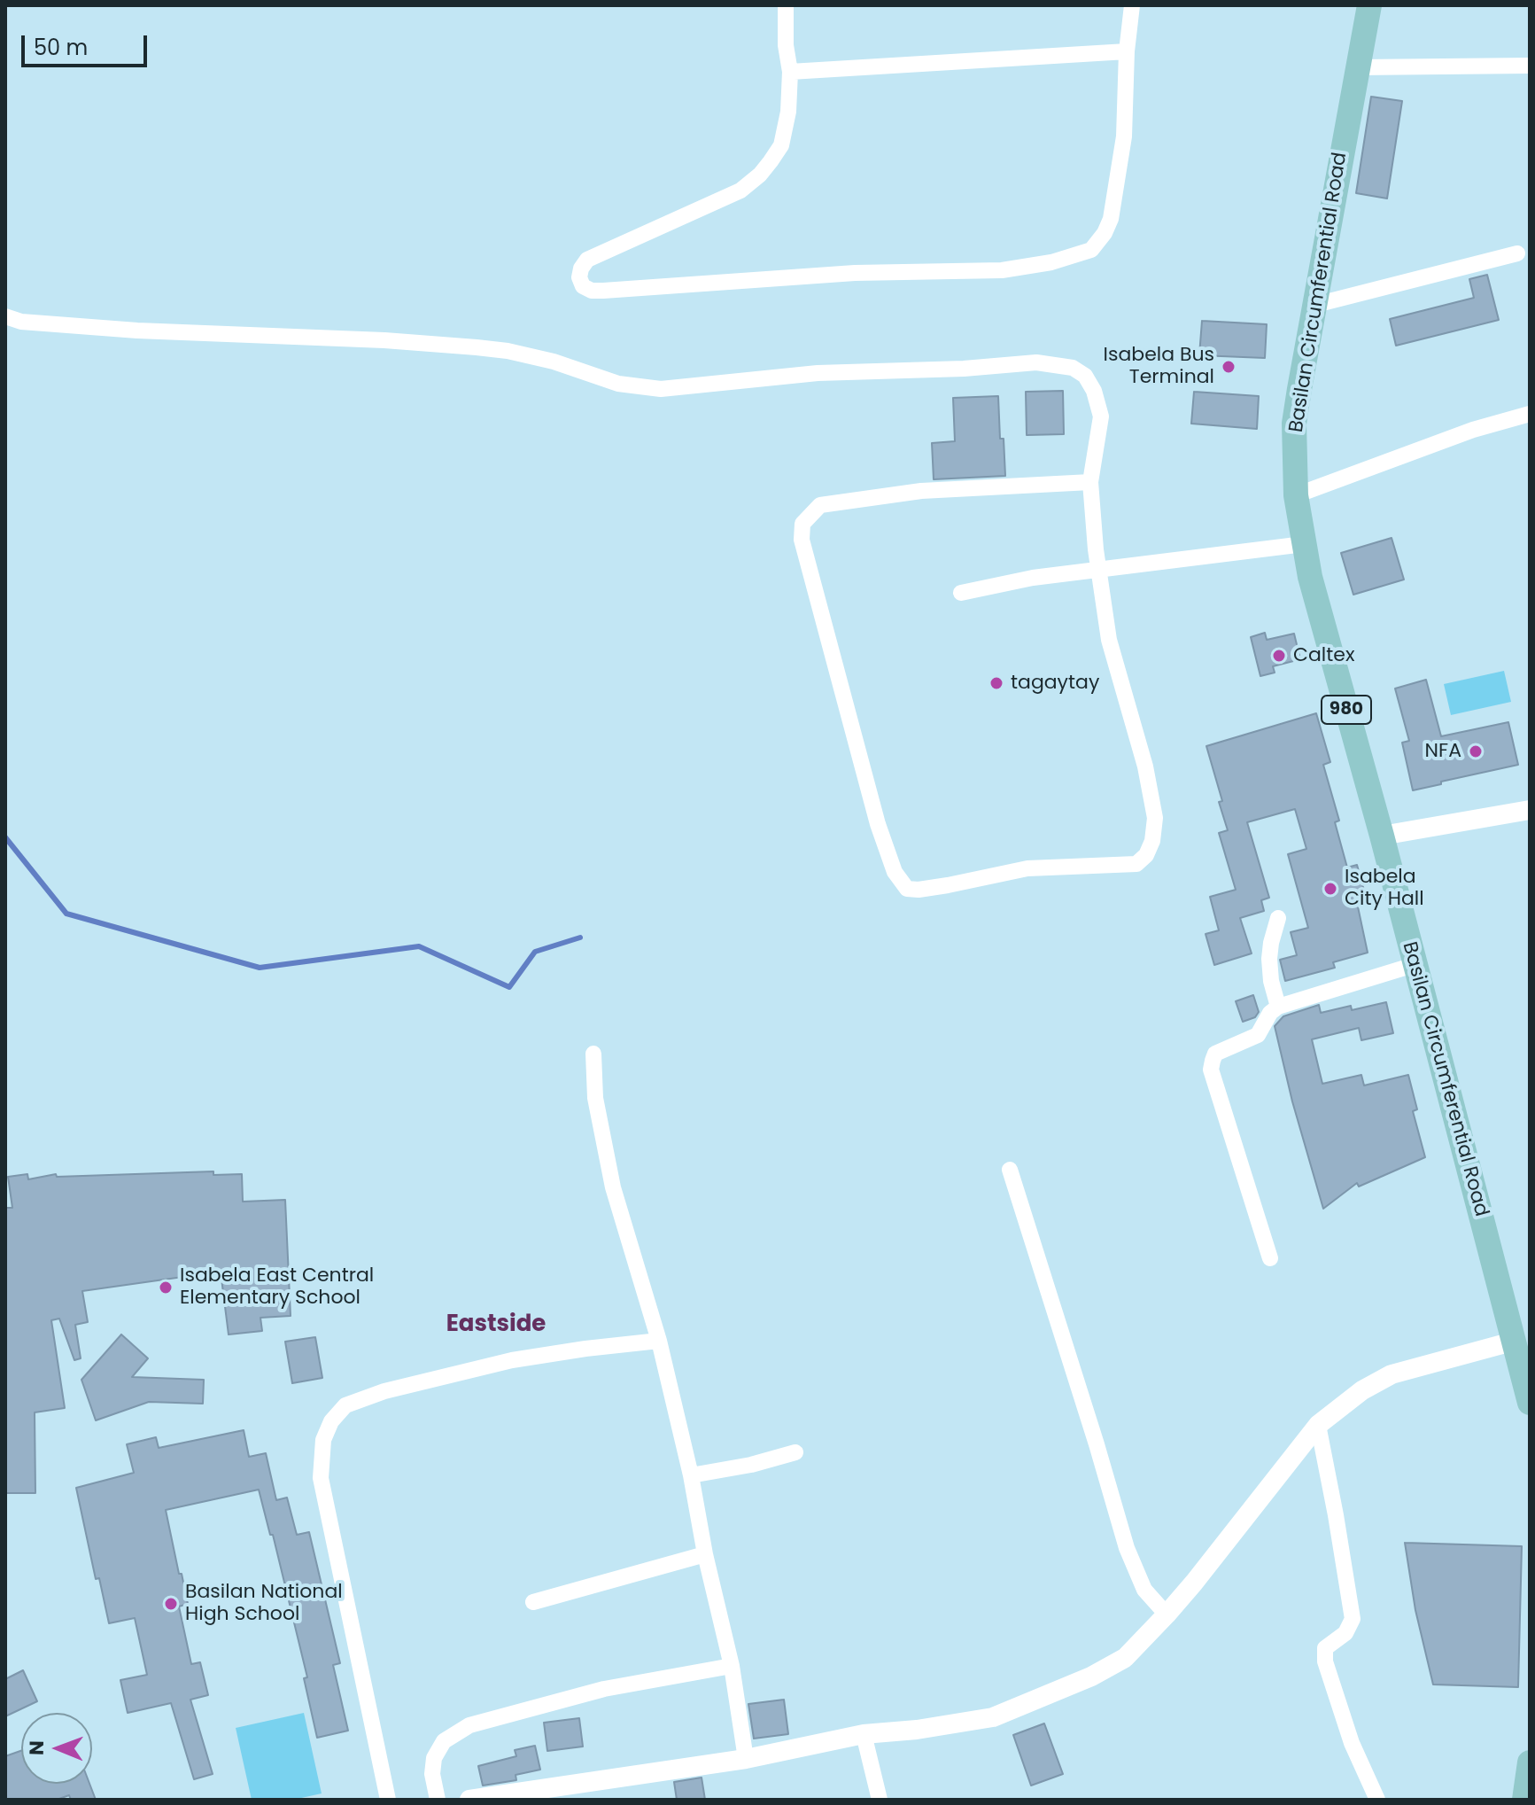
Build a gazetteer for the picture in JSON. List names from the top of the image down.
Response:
{
  "streets": {
    "main road": ["Basilan Circumferential Road", "980"]
  },
  "districts": ["Eastside"],
  "places": [
    "Isabela Bus Terminal",
    "Caltex",
    "tagaytay",
    "NFA",
    "Isabela City Hall",
    "Isabela East Central Elementary School",
    "Basilan National High School"
  ],
  "scale_bar": "50 m",
  "north": "left"
}
